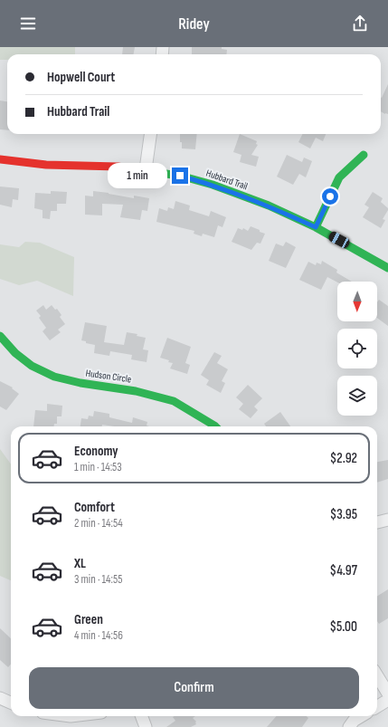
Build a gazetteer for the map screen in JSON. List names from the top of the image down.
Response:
{
  "streets": {
    "street": ["Hubbard Trail", "Hudson Circle"]
  },
  "north": "bottom",
  "page": {
    "header": "Ridey",
    "banner": ["Hopwell Court", "Hubbard Trail"],
    "bubble": "1 min",
    "list": [
      {
        "name": "Economy",
        "note": "1 min · 14:53",
        "value": "$2.92"
      },
      {
        "name": "Comfort",
        "note": "2 min · 14:54",
        "value": "$3.95"
      },
      {
        "name": "XL",
        "note": "3 min · 14:55",
        "value": "$4.97"
      },
      {
        "name": "Green",
        "note": "4 min · 14:56",
        "value": "$5.00"
      }
    ],
    "buttons": "Confirm"
  }
}
